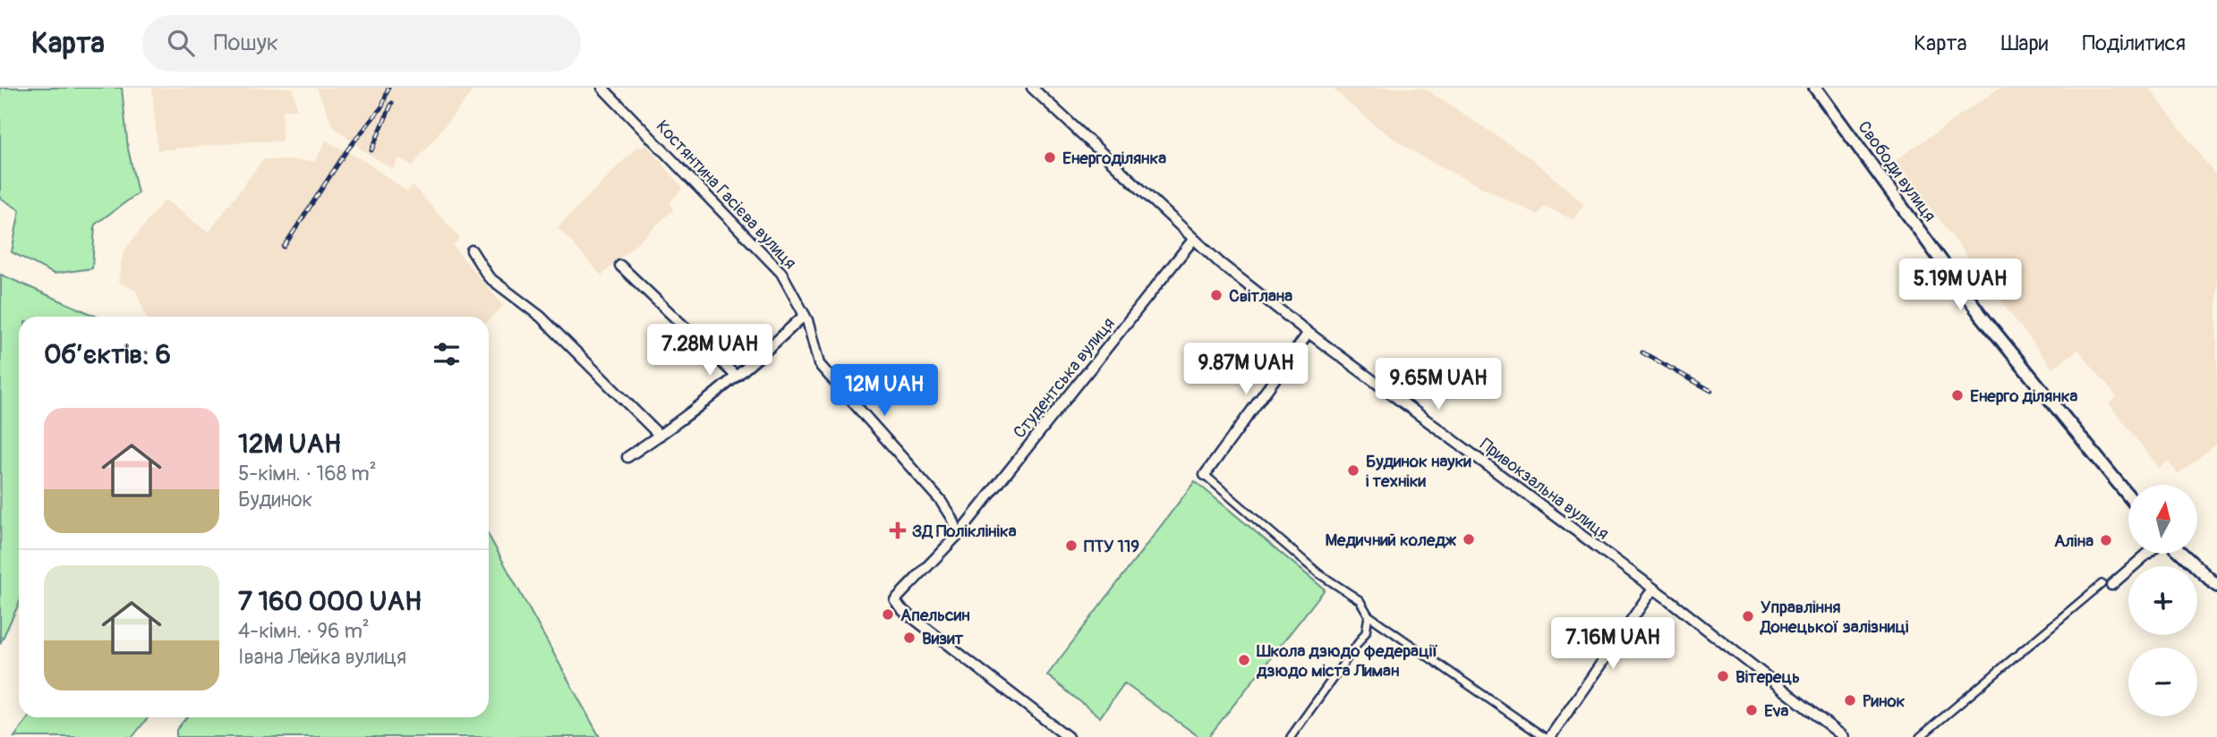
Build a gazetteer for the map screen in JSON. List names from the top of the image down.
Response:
{
  "streets": {
    "main road": ["Свободи вулиця"],
    "street": ["Костянтина Гасієва вулиця", "Студентська вулиця", "Привокзальна вулиця"]
  },
  "crossings": [
    ["Костянтина Гасієва вулиця", "Студентська вулиця"],
    ["Студентська вулиця", "Привокзальна вулиця"]
  ],
  "places": {
    "other": [
      "Енергоділянка",
      "Світлана",
      "Енерго ділянка",
      "Будинок науки і техніки",
      "Медичний коледж",
      "Аліна",
      "ПТУ 119",
      "Апельсин",
      "Управління Донецької залізниці",
      "Визит",
      "Школа дзюдо федерації дзюдо міста Лиман",
      "Вітерець",
      "Ринок",
      "Eva"
    ],
    "health": ["ЗД Поліклініка"]
  },
  "north": "top",
  "page": {
    "header": "Карта",
    "search": "Пошук",
    "nav": ["Карта", "Шари", "Поділитися"],
    "price": [
      "5.19M UAH",
      "7.28M UAH",
      "9.87M UAH",
      "9.65M UAH",
      "12M UAH",
      "7.16M UAH"
    ],
    "heading": "Об’єктів: 6",
    "list": [
      {
        "name": "12M UAH",
        "note": "5-кімн. · 168 m² · Будинок"
      },
      {
        "name": "7 160 000 UAH",
        "note": "4-кімн. · 96 m² · Івана Лейка вулиця"
      }
    ],
    "map_buttons": ["+", "−"]
  }
}
